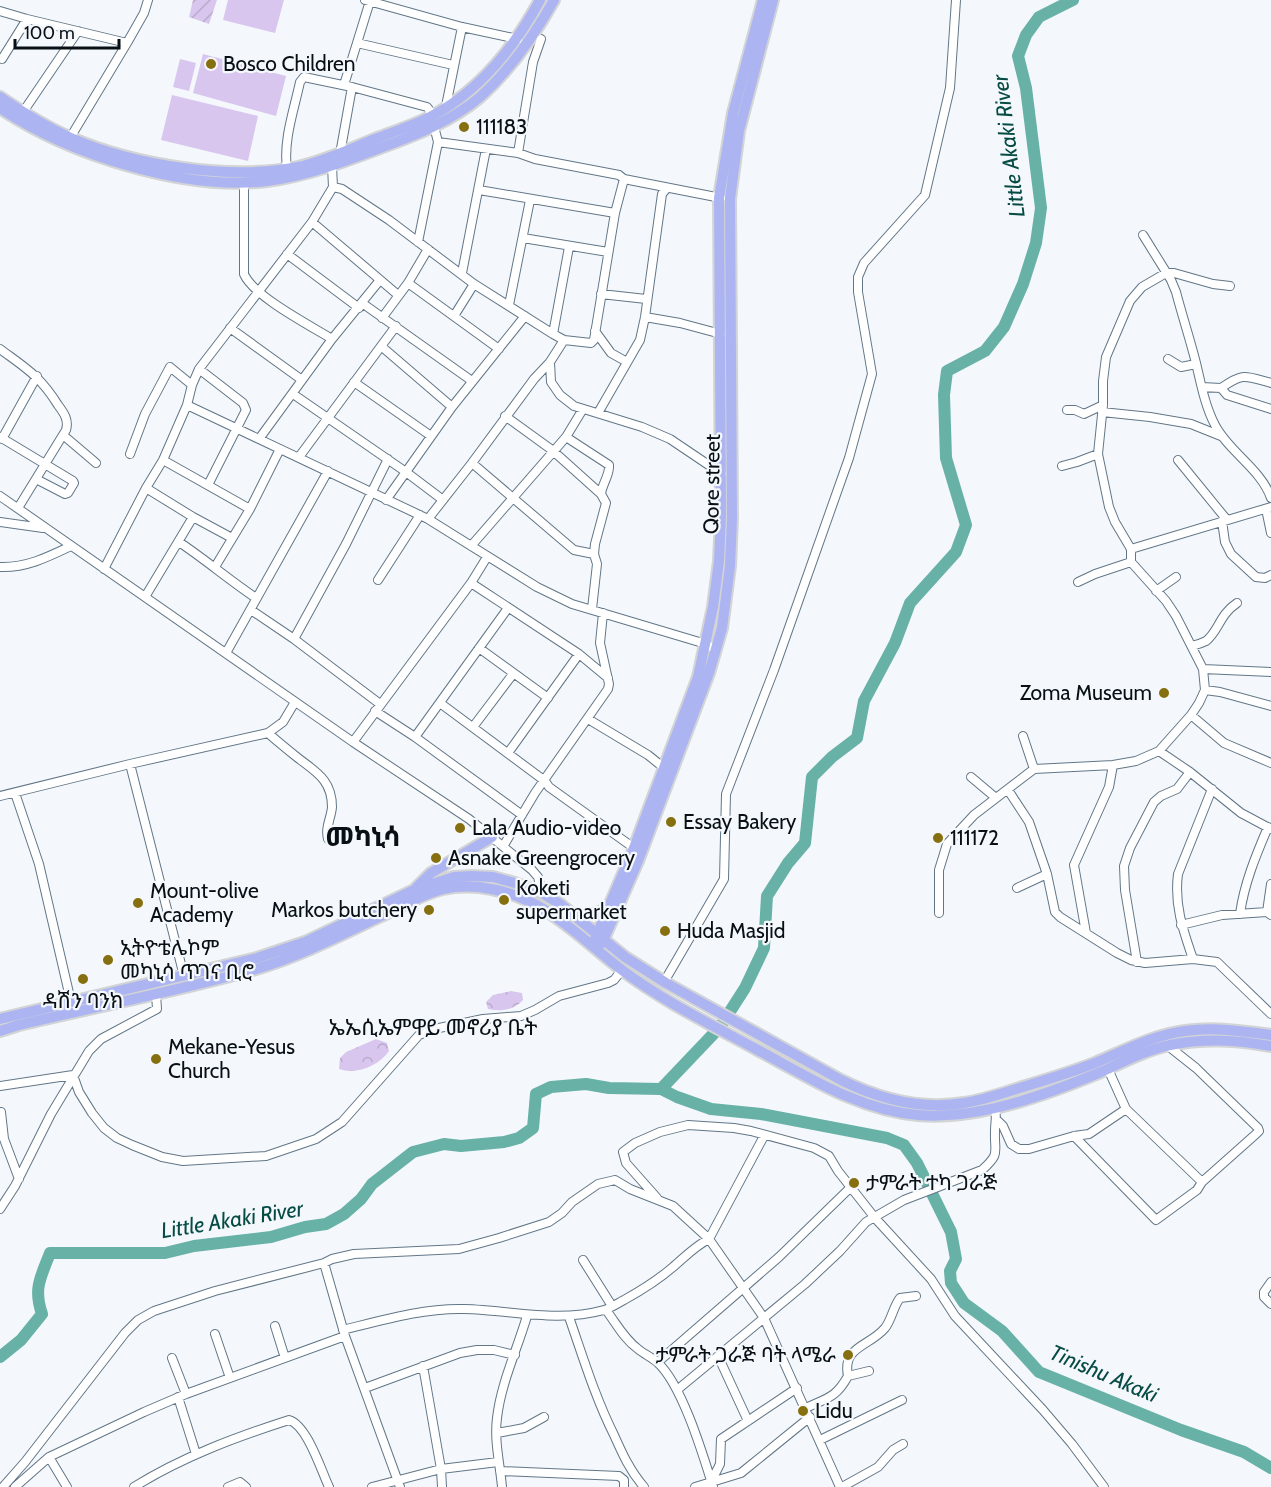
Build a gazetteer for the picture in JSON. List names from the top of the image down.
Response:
{
  "streets": {
    "main road": ["Qore street"]
  },
  "districts": ["መካኒሳ", "ኤኤሲኤምዋይ መኖሪያ ቤት"],
  "water": ["Little Akaki River", "Tinishu Akaki"],
  "places": [
    "Bosco Children",
    "111183",
    "Zoma Museum",
    "Essay Bakery",
    "Lala Audio-video",
    "111172",
    "Asnake Greengrocery",
    "Koketi supermarket",
    "Mount-olive Academy",
    "Markos butchery",
    "Huda Masjid",
    "ኢትዮቴሌኮም መካኒሳ ጥገና ቢሮ",
    "ዳሽን ባንክ",
    "Mekane-Yesus Church",
    "ታምራት ተካ ጋራጅ",
    "ታምራት ጋራጅ ባት ላሜራ",
    "Lidu"
  ],
  "scale_bar": "100 m"
}
